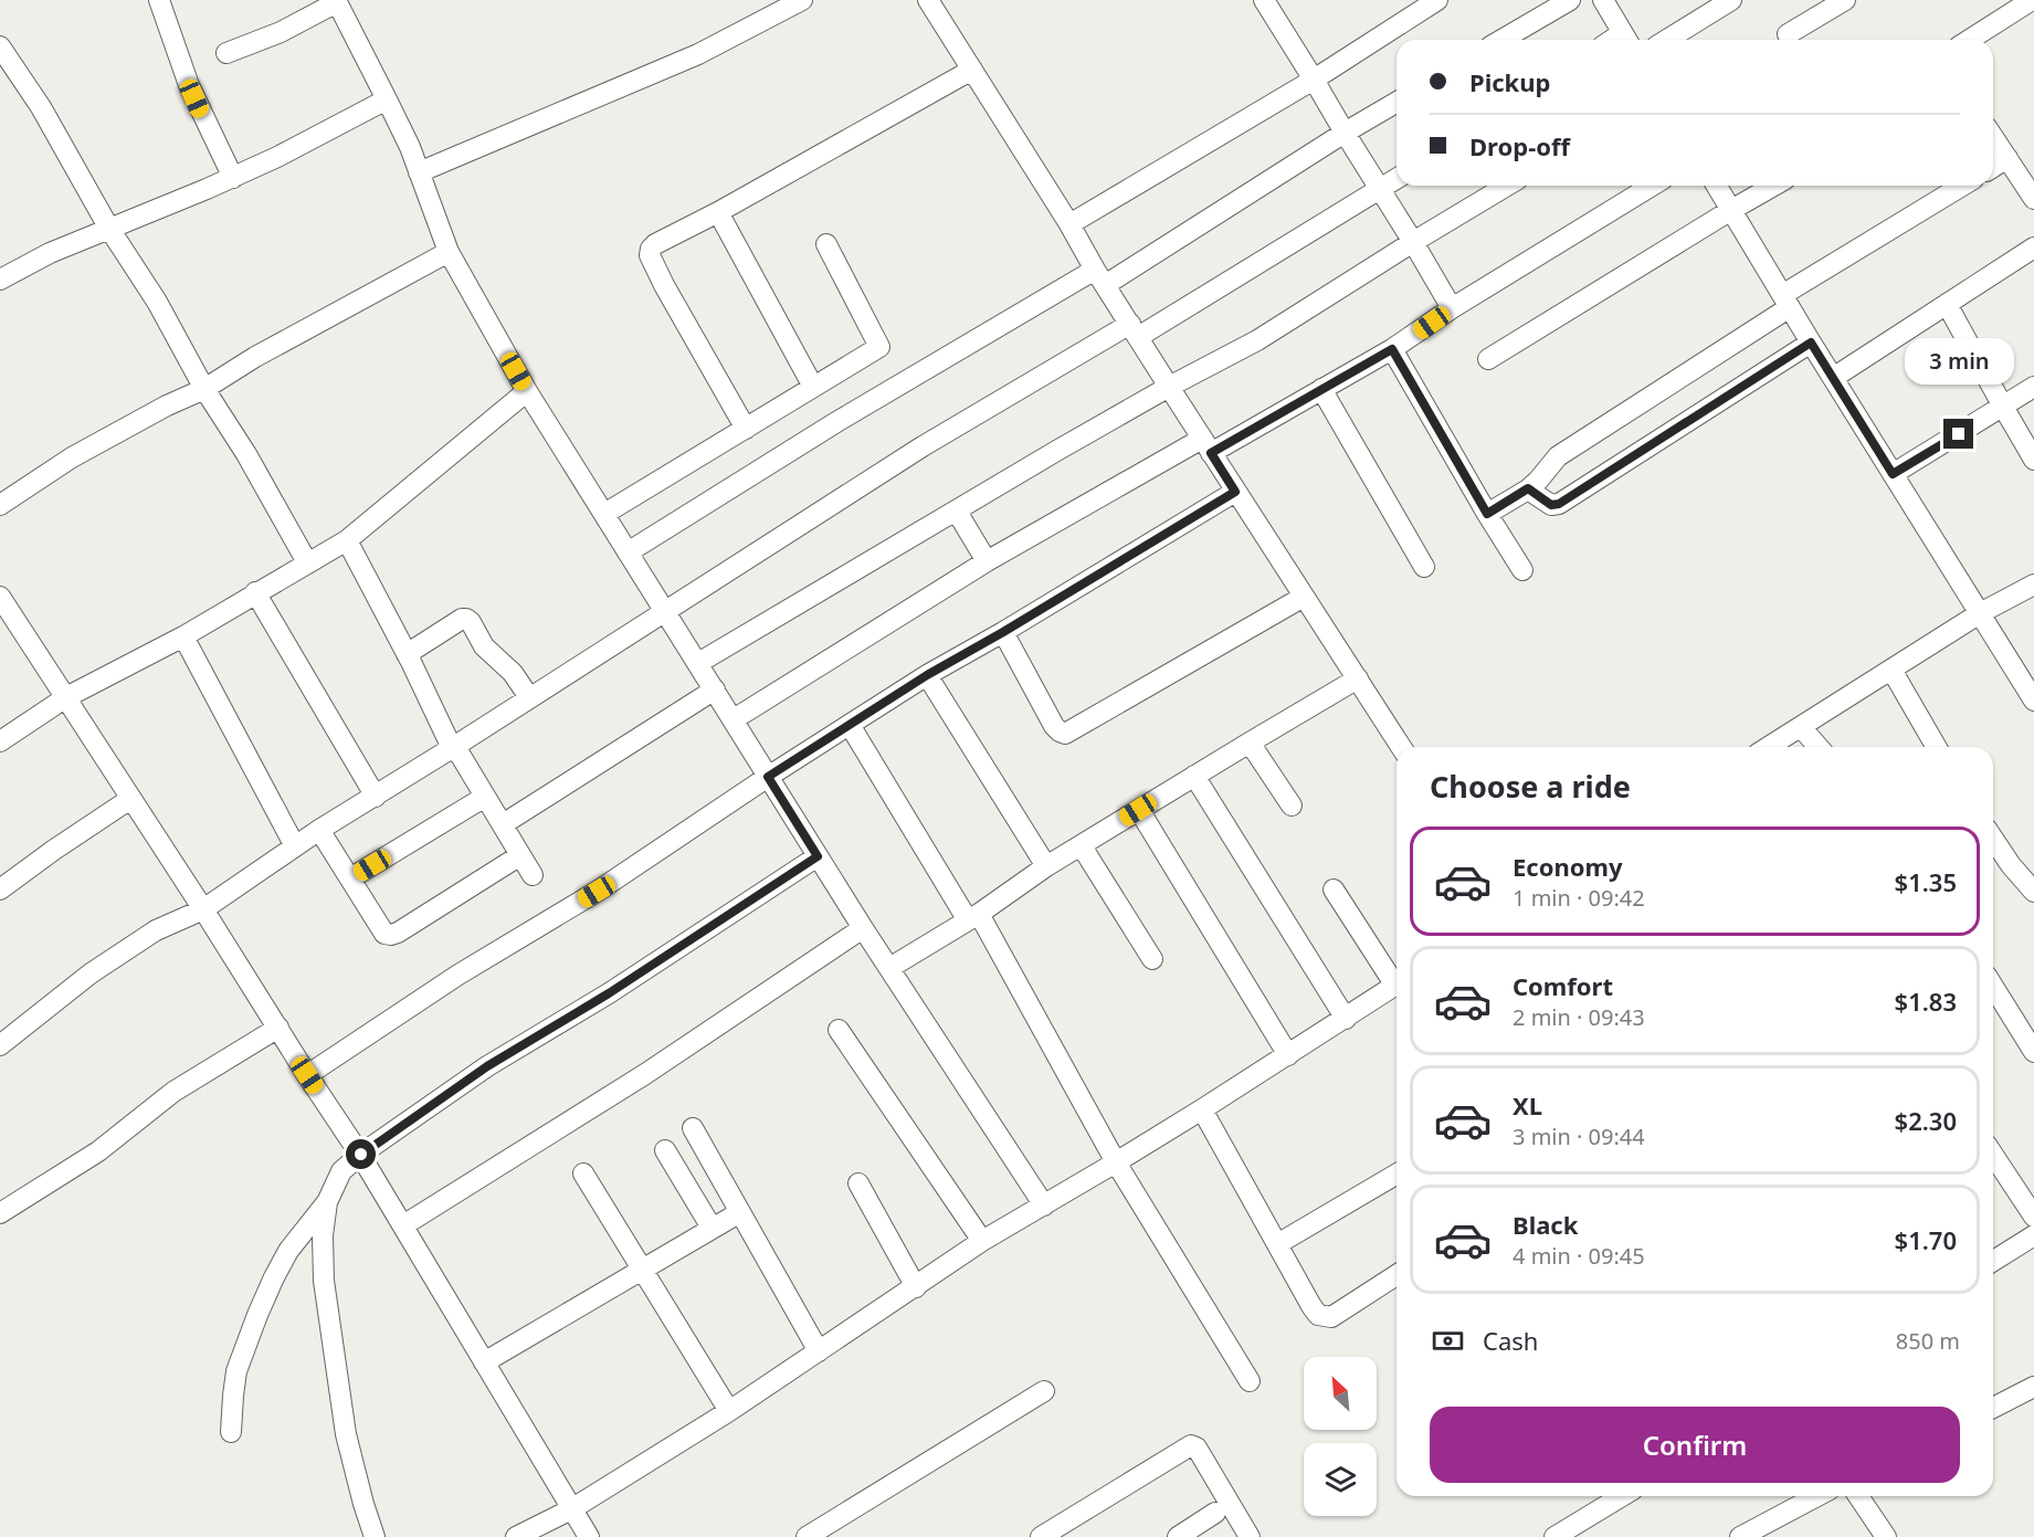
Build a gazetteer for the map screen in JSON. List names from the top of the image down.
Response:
{
  "north": "top left",
  "page": {
    "banner": ["Pickup", "Drop-off"],
    "bubble": "3 min",
    "heading": "Choose a ride",
    "list": [
      {
        "name": "Economy",
        "note": "1 min · 09:42",
        "value": "$1.35"
      },
      {
        "name": "Comfort",
        "note": "2 min · 09:43",
        "value": "$1.83"
      },
      {
        "name": "XL",
        "note": "3 min · 09:44",
        "value": "$2.30"
      },
      {
        "name": "Black",
        "note": "4 min · 09:45",
        "value": "$1.70"
      }
    ],
    "pay": ["Cash", "850 m"],
    "buttons": "Confirm"
  }
}
